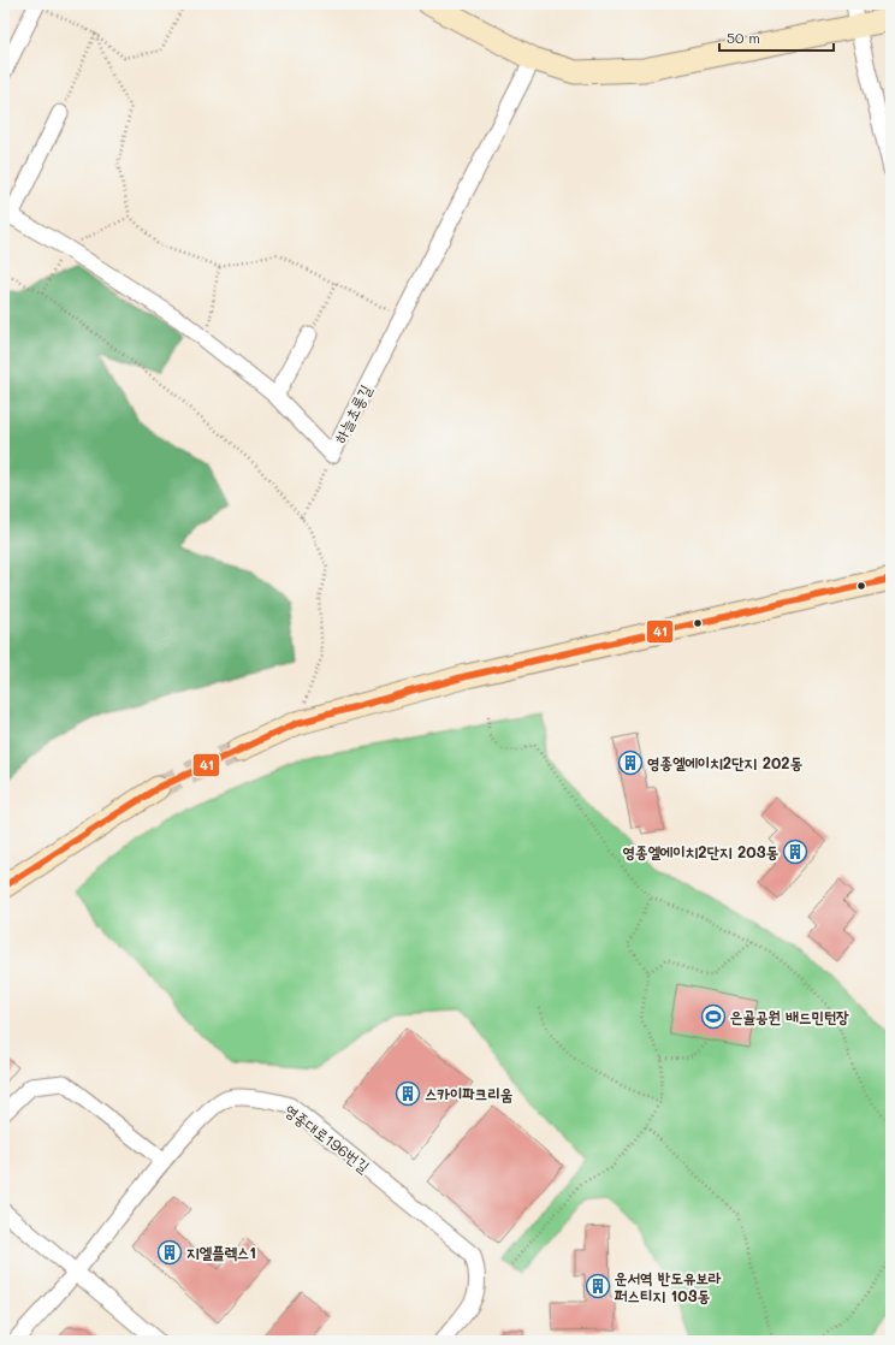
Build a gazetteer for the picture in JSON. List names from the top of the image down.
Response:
{
  "streets": {
    "street": ["하늘초롱길", "영종대로196번길"]
  },
  "places": {
    "building": [
      "영종엘에이치2단지 202동",
      "영종엘에이치2단지 203동",
      "스카이파크리움",
      "지엘플렉스1",
      "운서역 반도유보라 퍼스티지 103동"
    ],
    "sports": ["은골공원 배드민턴장"]
  },
  "lines": ["transit line 41"],
  "scale_bar": "50 m"
}
